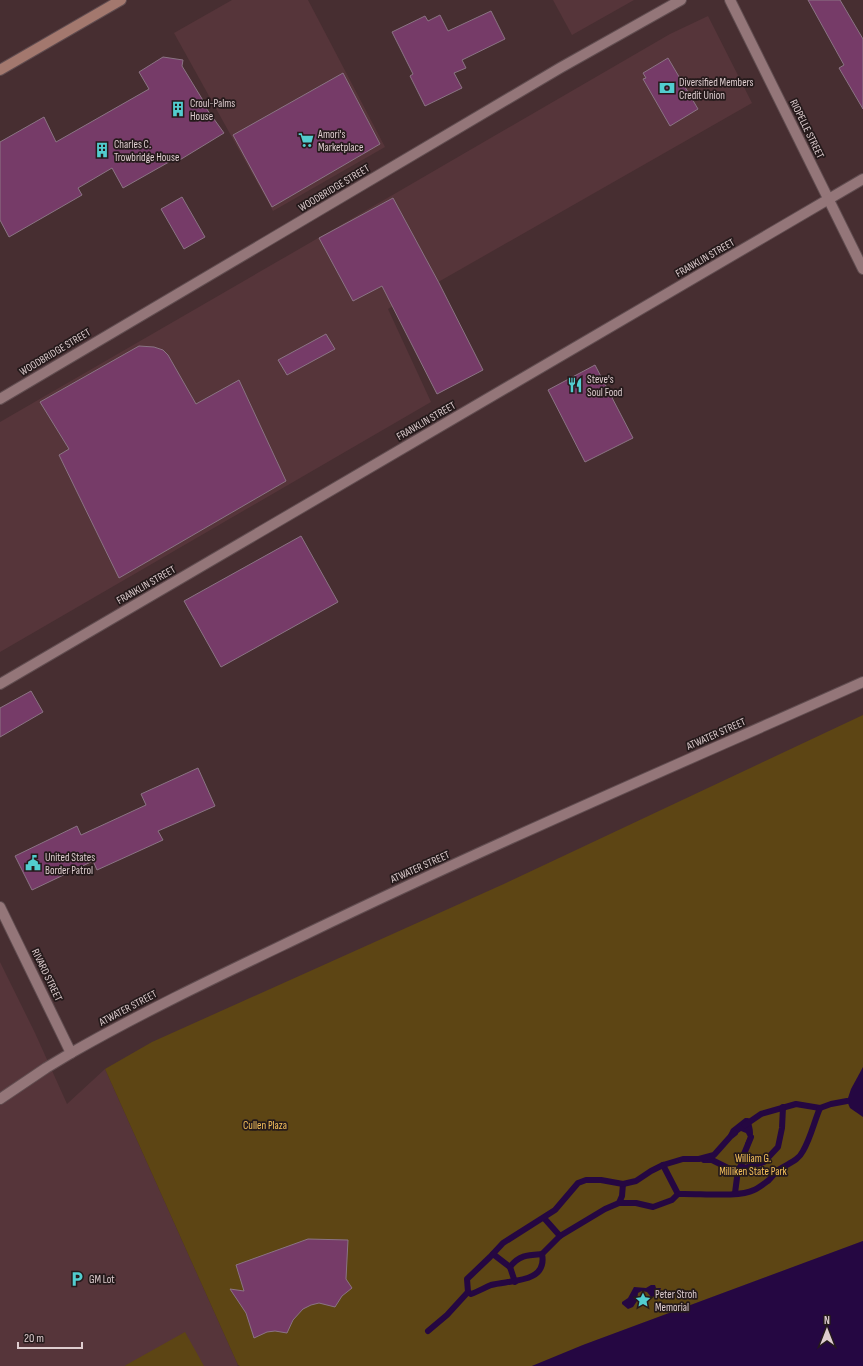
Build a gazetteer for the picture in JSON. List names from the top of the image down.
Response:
{
  "streets": {
    "street": [
      "RIOPELLE STREET",
      "WOODBRIDGE STREET",
      "FRANKLIN STREET",
      "ATWATER STREET",
      "RIVARD STREET"
    ]
  },
  "crossings": [
    ["RIOPELLE STREET", "FRANKLIN STREET"],
    ["ATWATER STREET", "RIVARD STREET"]
  ],
  "parks": ["Cullen Plaza", "William G. Milliken State Park"],
  "places": {
    "bank": ["Diversified Members Credit Union"],
    "building": ["Croul-Palms House", "Charles C. Trowbridge House"],
    "supermarket": ["Amori's Marketplace"],
    "restaurant": ["Steve's Soul Food"],
    "public building": ["United States Border Patrol"],
    "parking": ["GM Lot"],
    "place": ["Peter Stroh Memorial"]
  },
  "scale_bar": "20 m",
  "north": "top"
}
